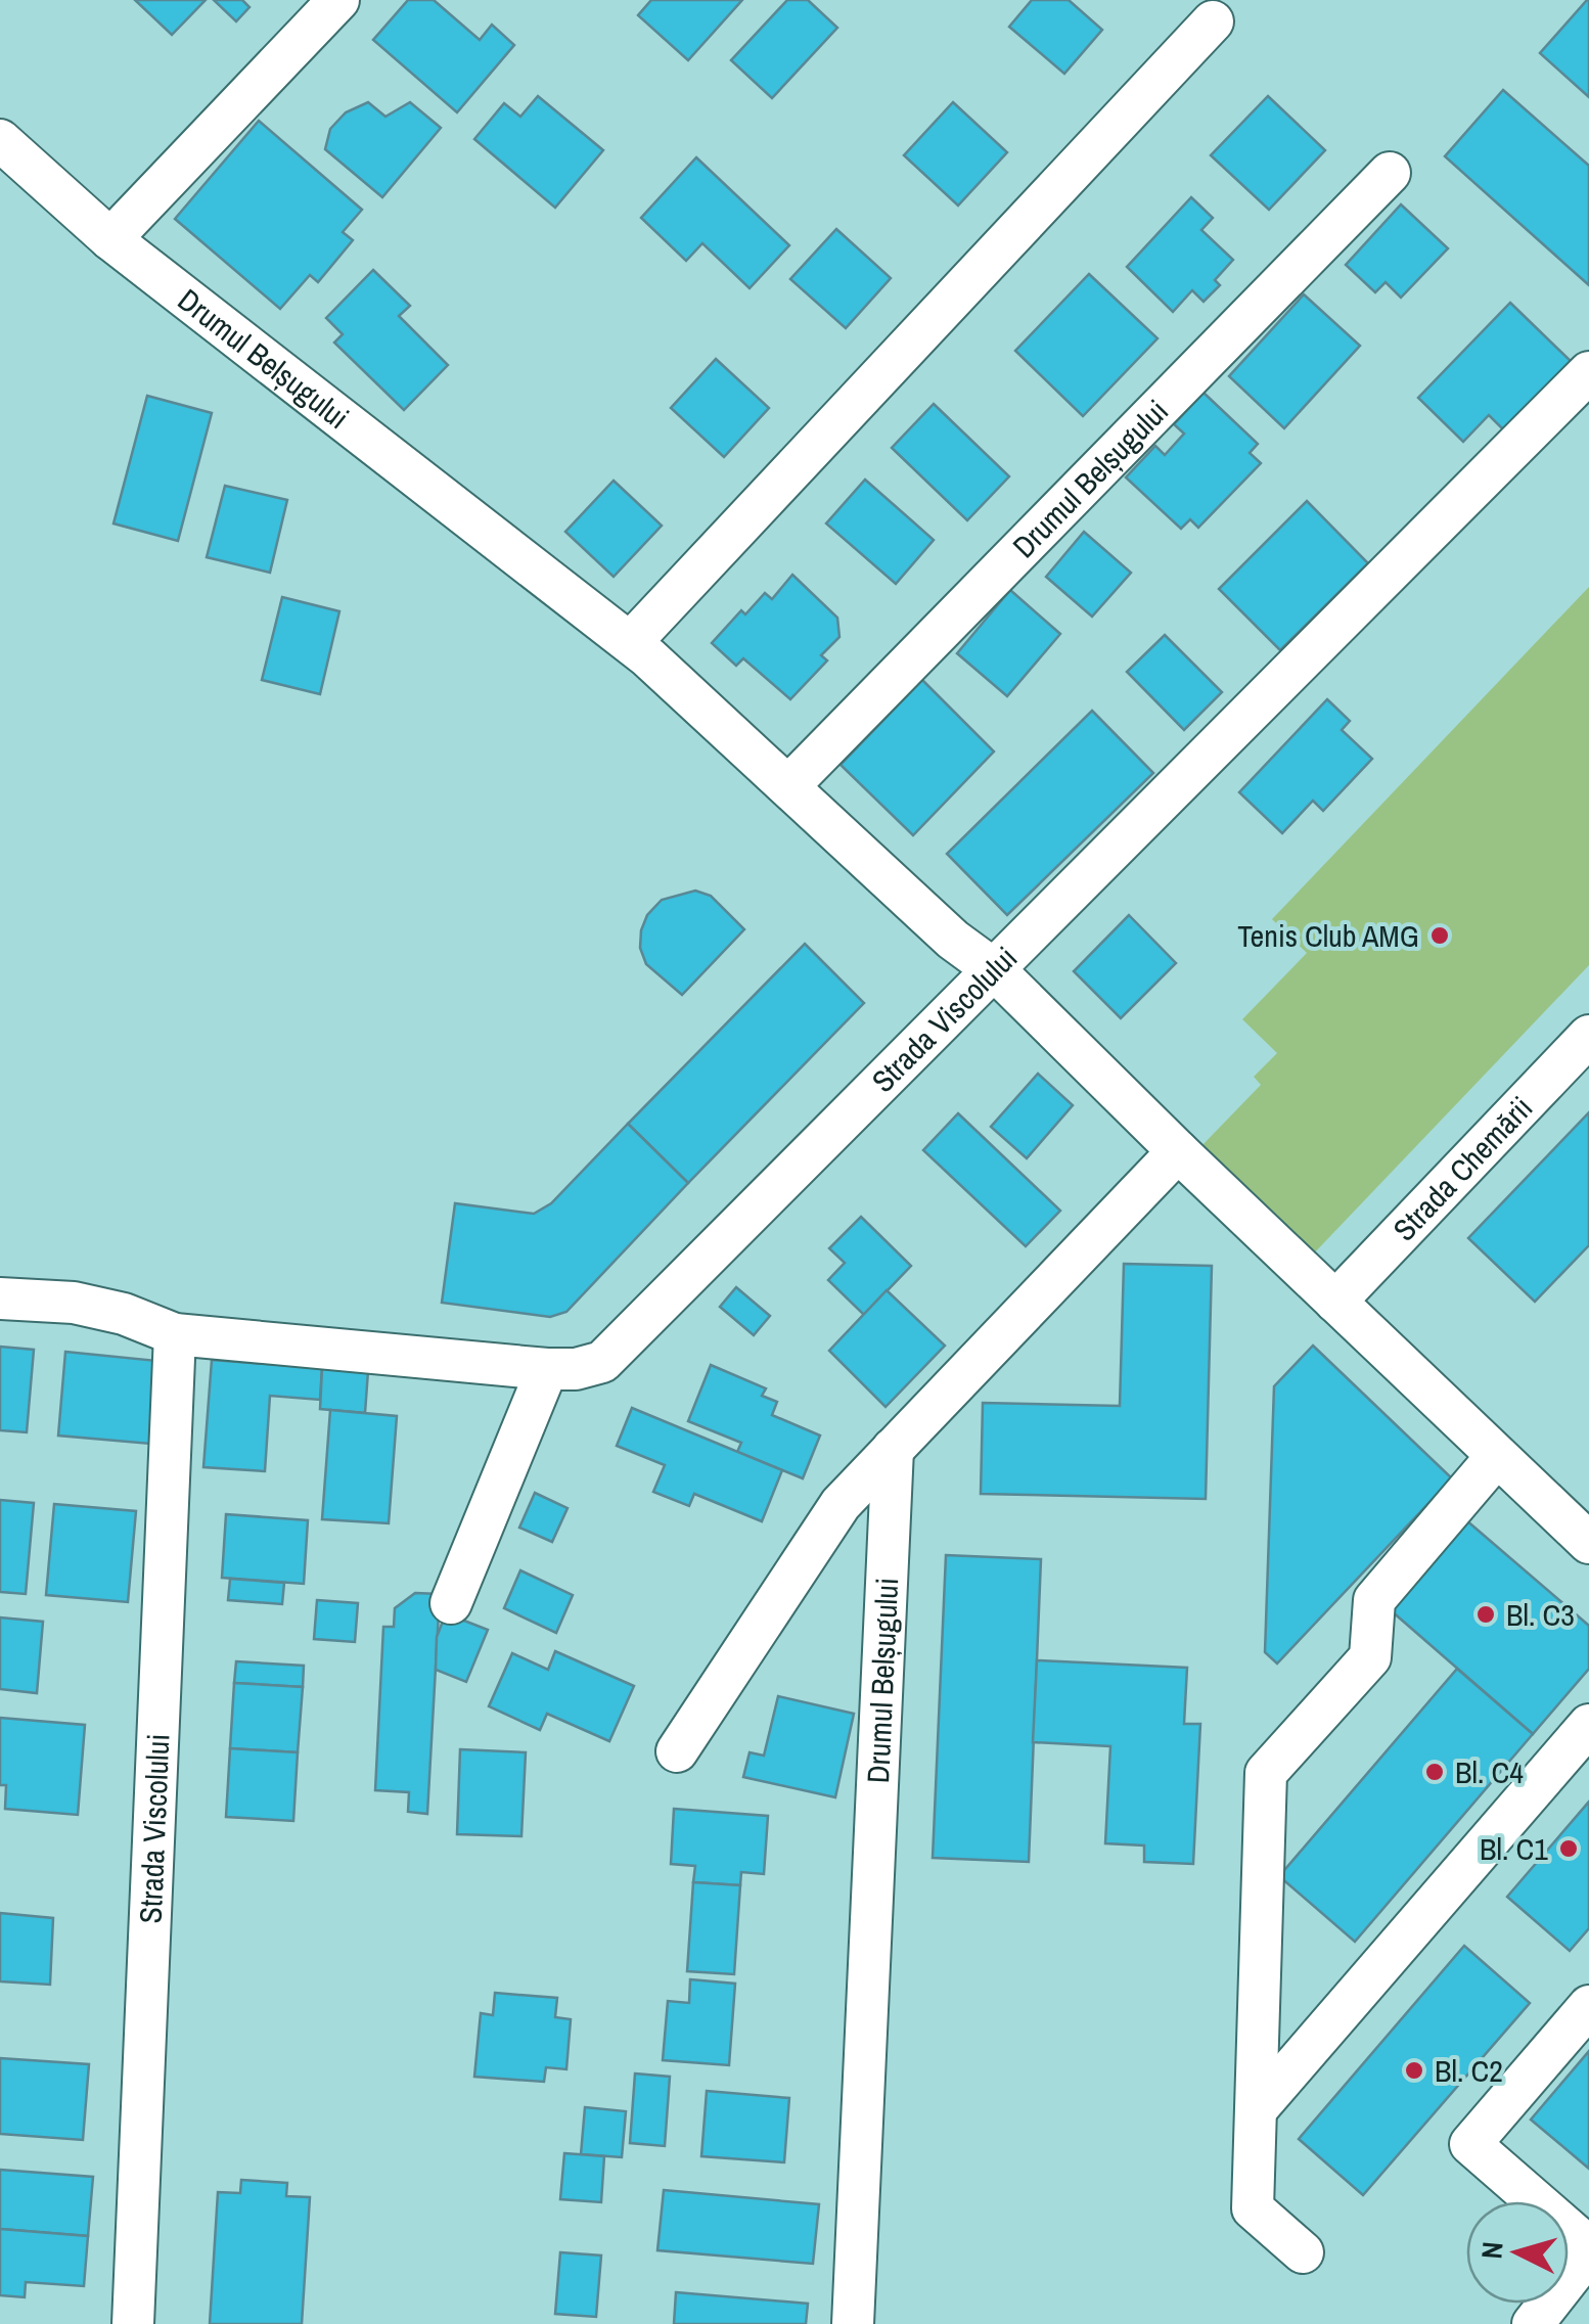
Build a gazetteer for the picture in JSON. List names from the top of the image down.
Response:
{
  "streets": {
    "street": ["Drumul Belșugului", "Strada Viscolului", "Strada Chemării"]
  },
  "crossings": [
    ["Drumul Belșugului", "Strada Viscolului"],
    ["Drumul Belșugului", "Strada Chemării"]
  ],
  "places": [
    "Tenis Club AMG",
    "Bl. C3",
    "Bl. C4",
    "Bl. C1",
    "Bl. C2"
  ],
  "north": "left"
}
